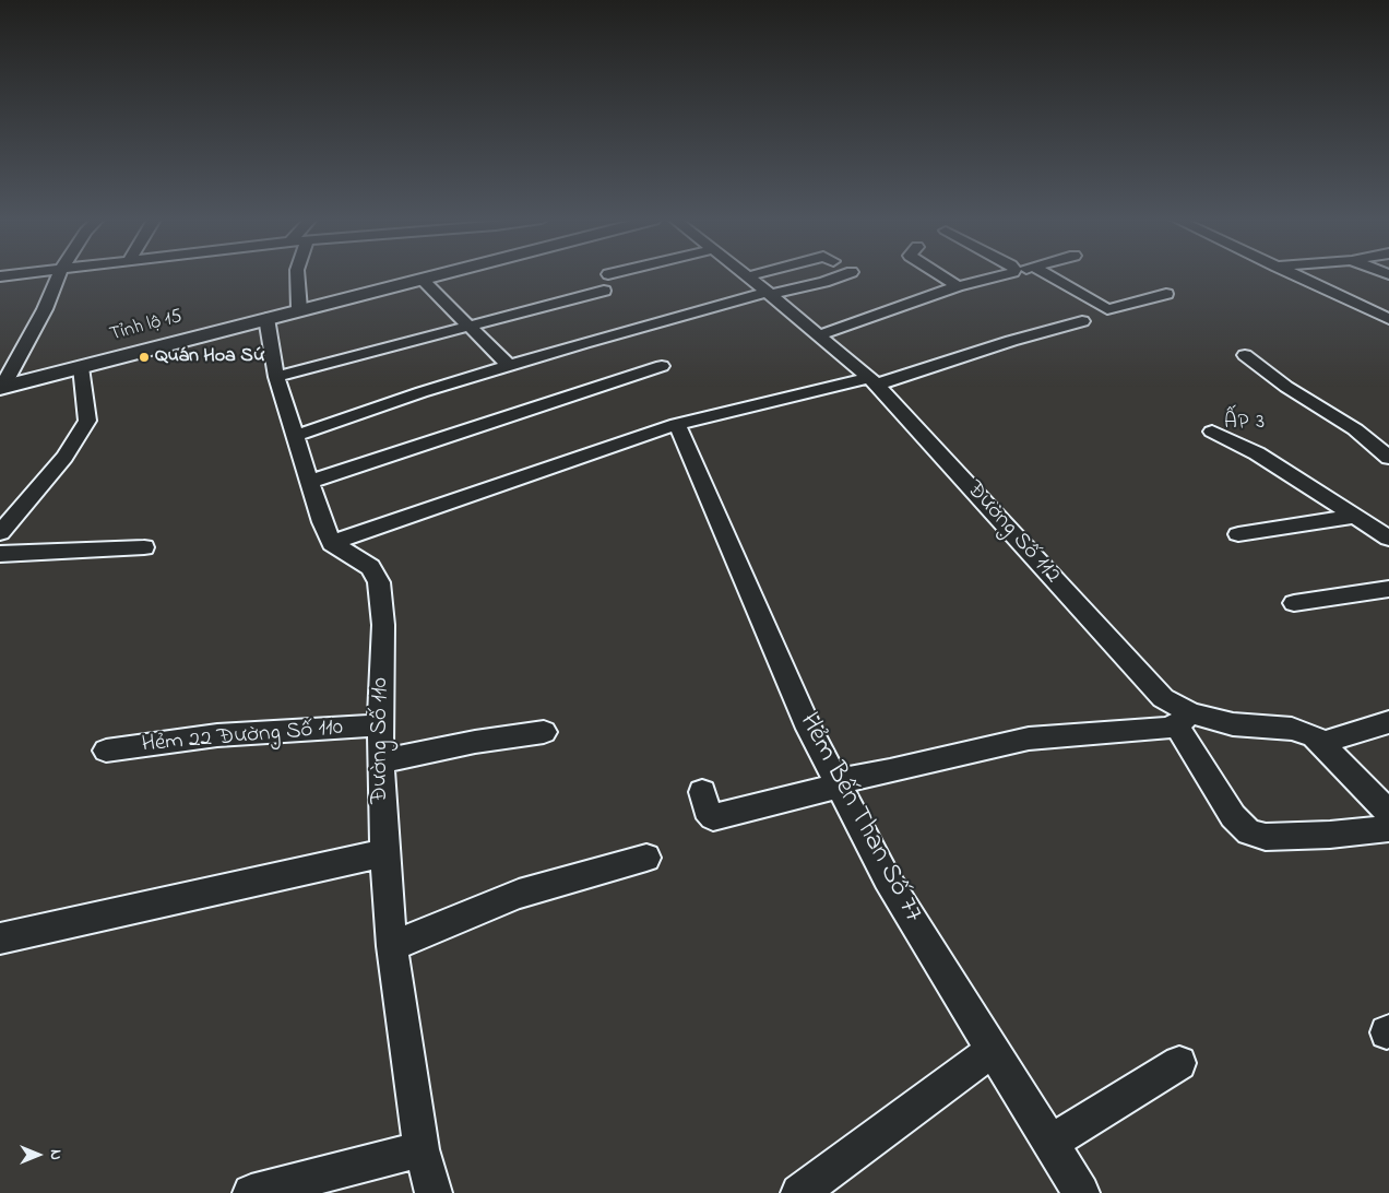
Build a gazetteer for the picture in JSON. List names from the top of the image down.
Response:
{
  "streets": {
    "main road": ["Tỉnh lộ 15"],
    "street": [
      "Đường Số 112",
      "Hẻm 22 Đường Số 110",
      "Đường Số 110",
      "Hẻm Bến Than Số 77"
    ]
  },
  "crossings": [
    ["Hẻm 22 Đường Số 110", "Đường Số 110"]
  ],
  "districts": ["ẤP 3"],
  "places": ["Quán Hoa Sứ"],
  "north": "right"
}
